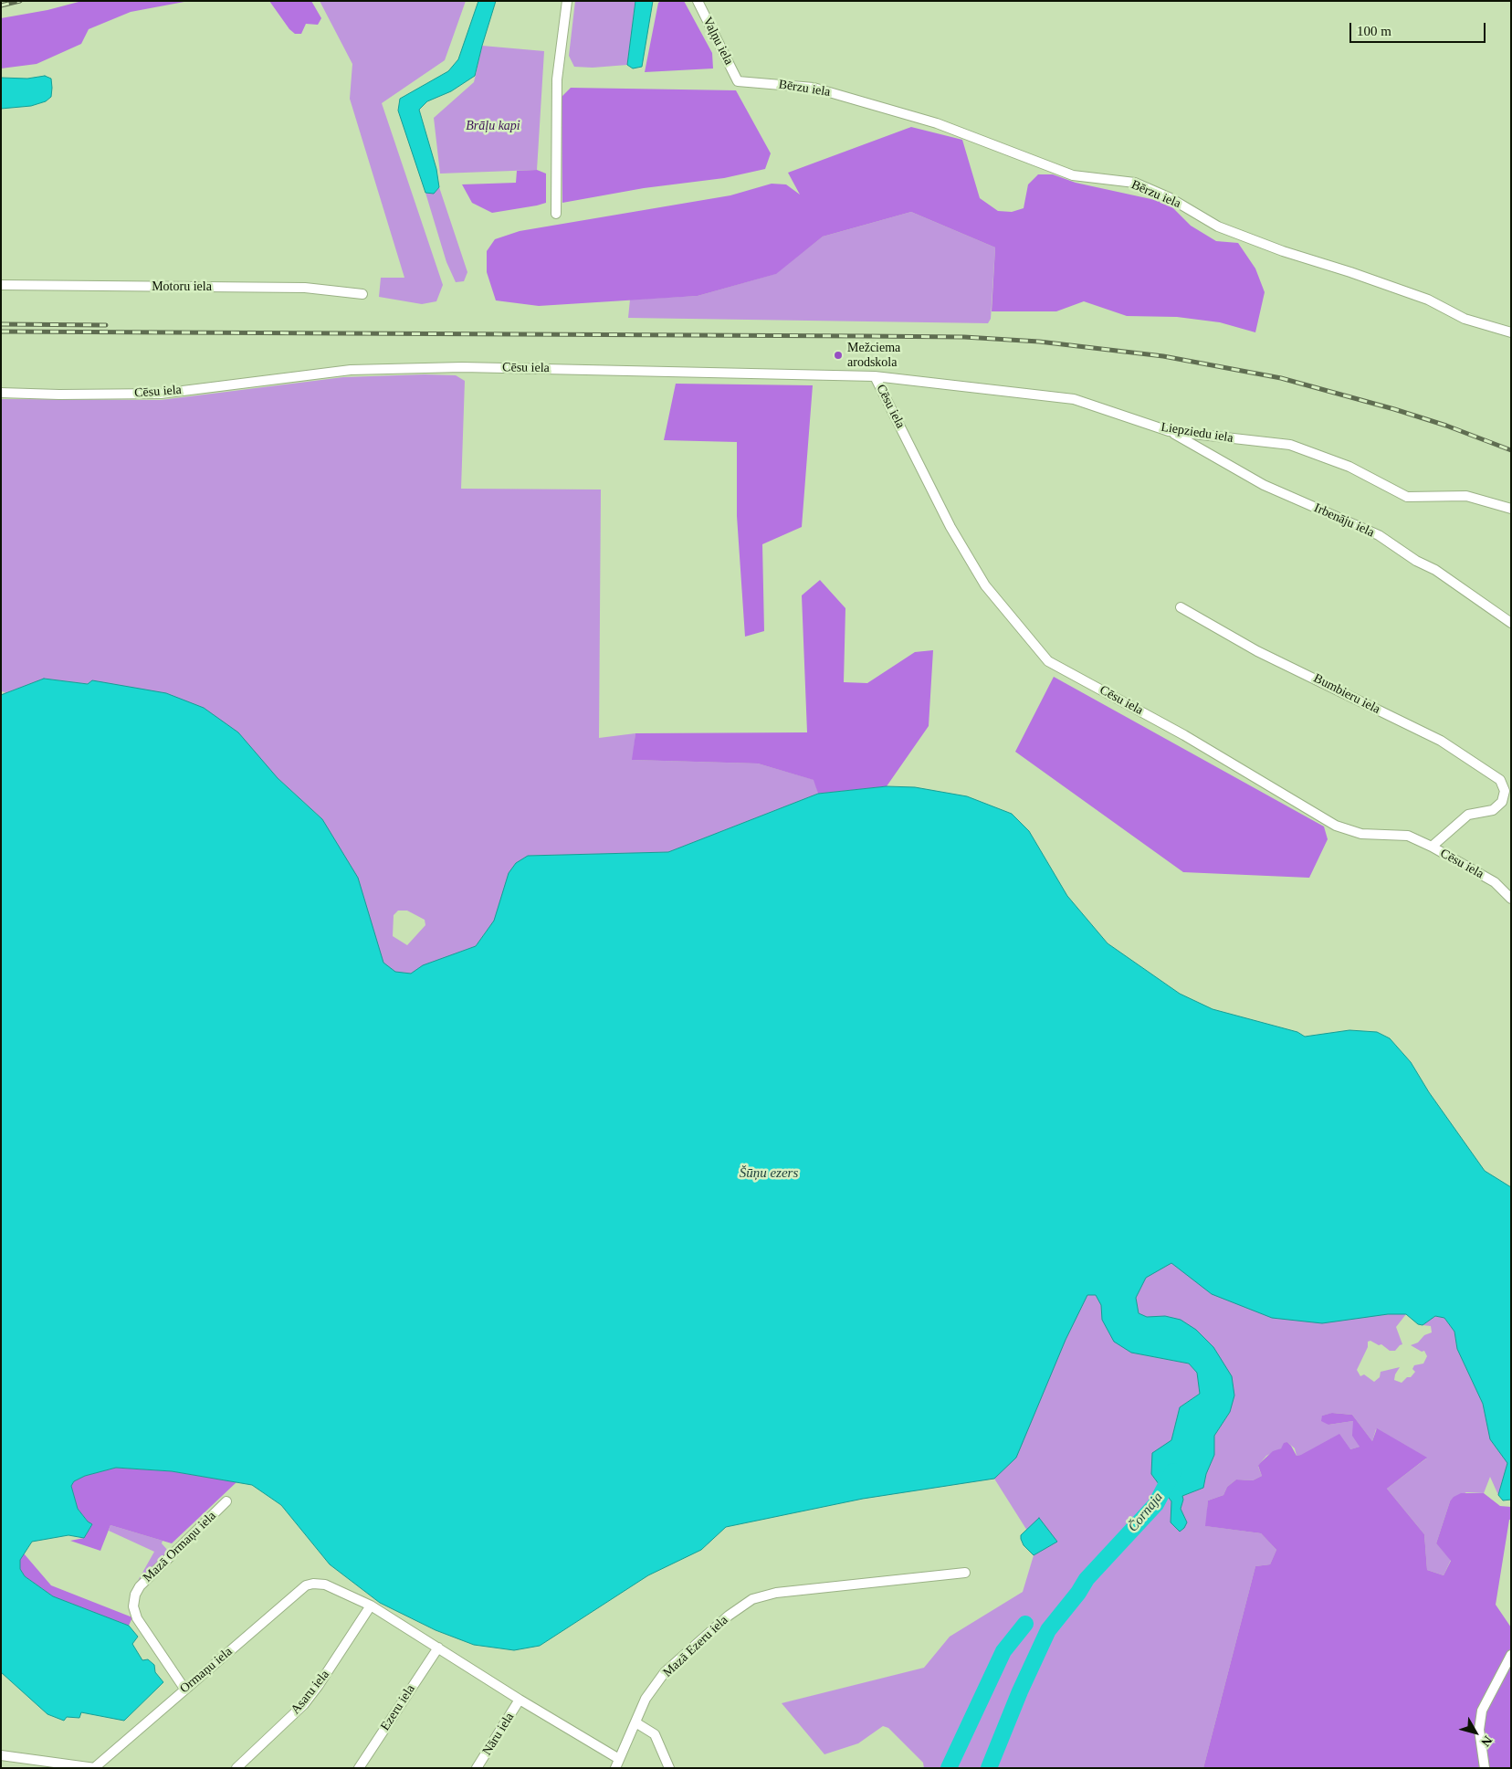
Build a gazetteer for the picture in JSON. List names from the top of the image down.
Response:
{
  "streets": {
    "street": [
      "Vaļņu iela",
      "Bērzu iela",
      "Motoru iela",
      "Cēsu iela",
      "Liepziedu iela",
      "Irbenāju iela",
      "Bumbieru iela",
      "Mazā Ormaņu iela",
      "Mazā Ezeru iela",
      "Ormaņu iela",
      "Asaru iela",
      "Ezeru iela",
      "Nāru iela"
    ]
  },
  "crossings": [
    ["Vaļņu iela", "Bērzu iela"],
    ["Cēsu iela", "Liepziedu iela"],
    ["Cēsu iela", "Bumbieru iela"],
    ["Liepziedu iela", "Irbenāju iela"],
    ["Mazā Ormaņu iela", "Ormaņu iela"],
    ["Ormaņu iela", "Asaru iela"]
  ],
  "water": ["Šūņu ezers", "Čornaja"],
  "parks": ["Brāļu kapi"],
  "places": ["Mežciema arodskola"],
  "scale_bar": "100 m",
  "north": "bottom right"
}
